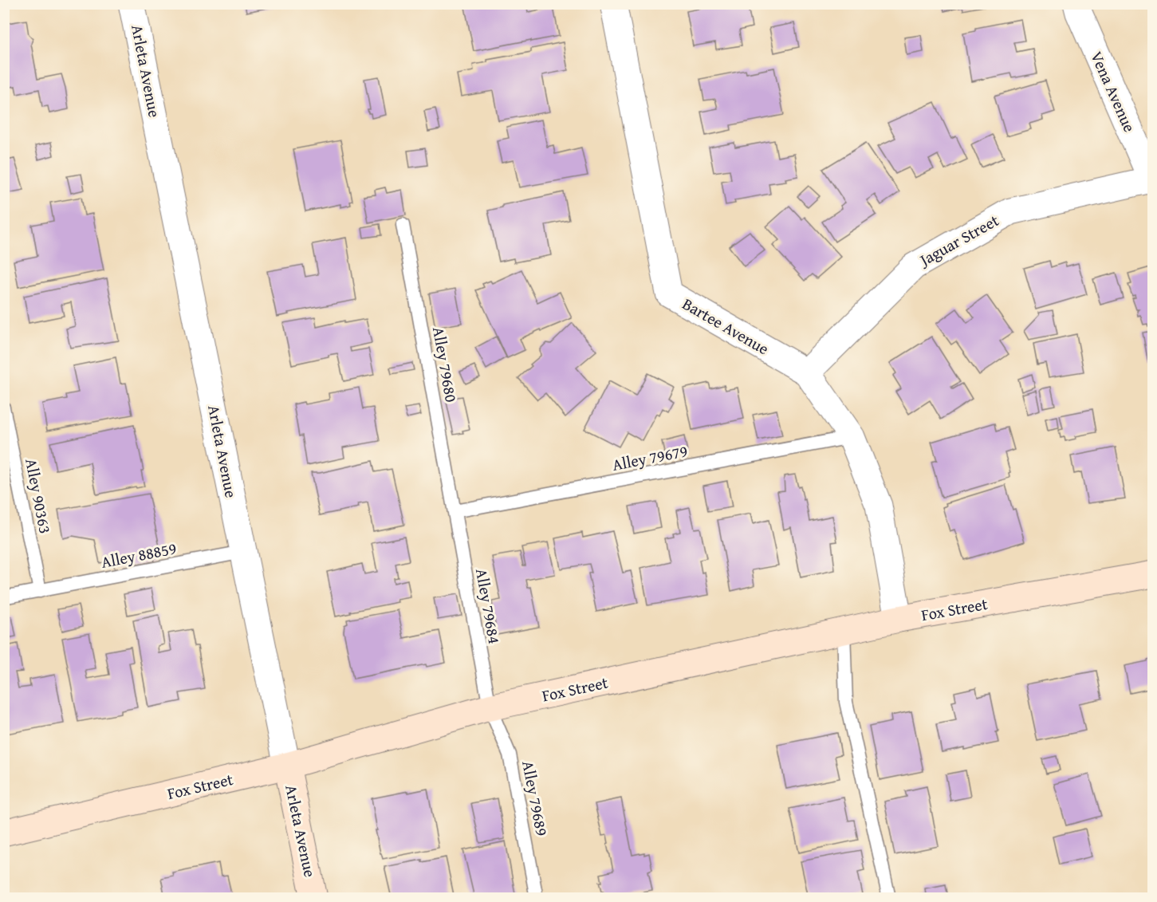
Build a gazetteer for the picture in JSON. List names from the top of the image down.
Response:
{
  "streets": {
    "main road": ["Arleta Avenue", "Fox Street"],
    "street": ["Vena Avenue", "Jaguar Street", "Bartee Avenue"],
    "lane": [
      "Alley 79680",
      "Alley 79679",
      "Alley 90363",
      "Alley 88859",
      "Alley 79684",
      "Alley 79689"
    ]
  },
  "crossings": [
    ["Arleta Avenue", "Alley 88859"],
    ["Arleta Avenue", "Fox Street"],
    ["Vena Avenue", "Jaguar Street"],
    ["Jaguar Street", "Bartee Avenue"],
    ["Bartee Avenue", "Alley 79679"],
    ["Bartee Avenue", "Fox Street"],
    ["Alley 79680", "Alley 79679"],
    ["Alley 79680", "Alley 79684"],
    ["Alley 79679", "Alley 79684"],
    ["Alley 90363", "Alley 88859"],
    ["Alley 79684", "Fox Street"],
    ["Alley 79684", "Alley 79689"],
    ["Fox Street", "Alley 79689"]
  ]
}
